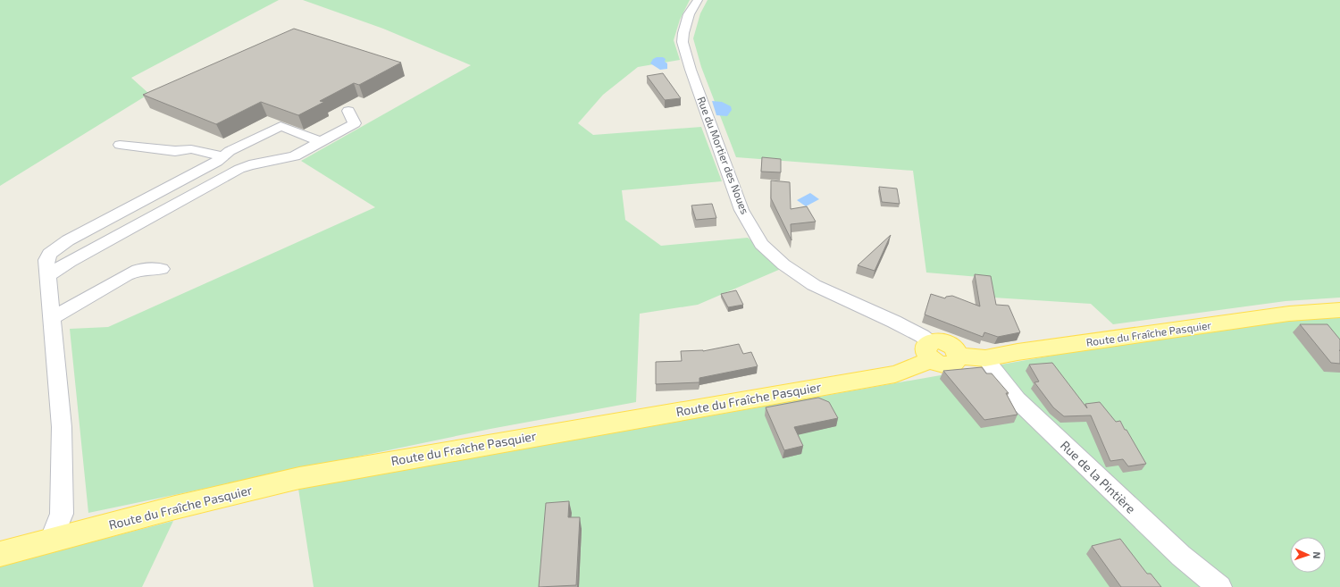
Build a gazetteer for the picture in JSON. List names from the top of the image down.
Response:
{
  "streets": {
    "main road": ["Route du Fraîche Pasquier"],
    "street": ["Rue du Mortier des Noues", "Rue de la Pintière"]
  },
  "crossings": [
    ["Rue du Mortier des Noues", "Route du Fraîche Pasquier"],
    ["Route du Fraîche Pasquier", "Rue de la Pintière"]
  ],
  "north": "right"
}
